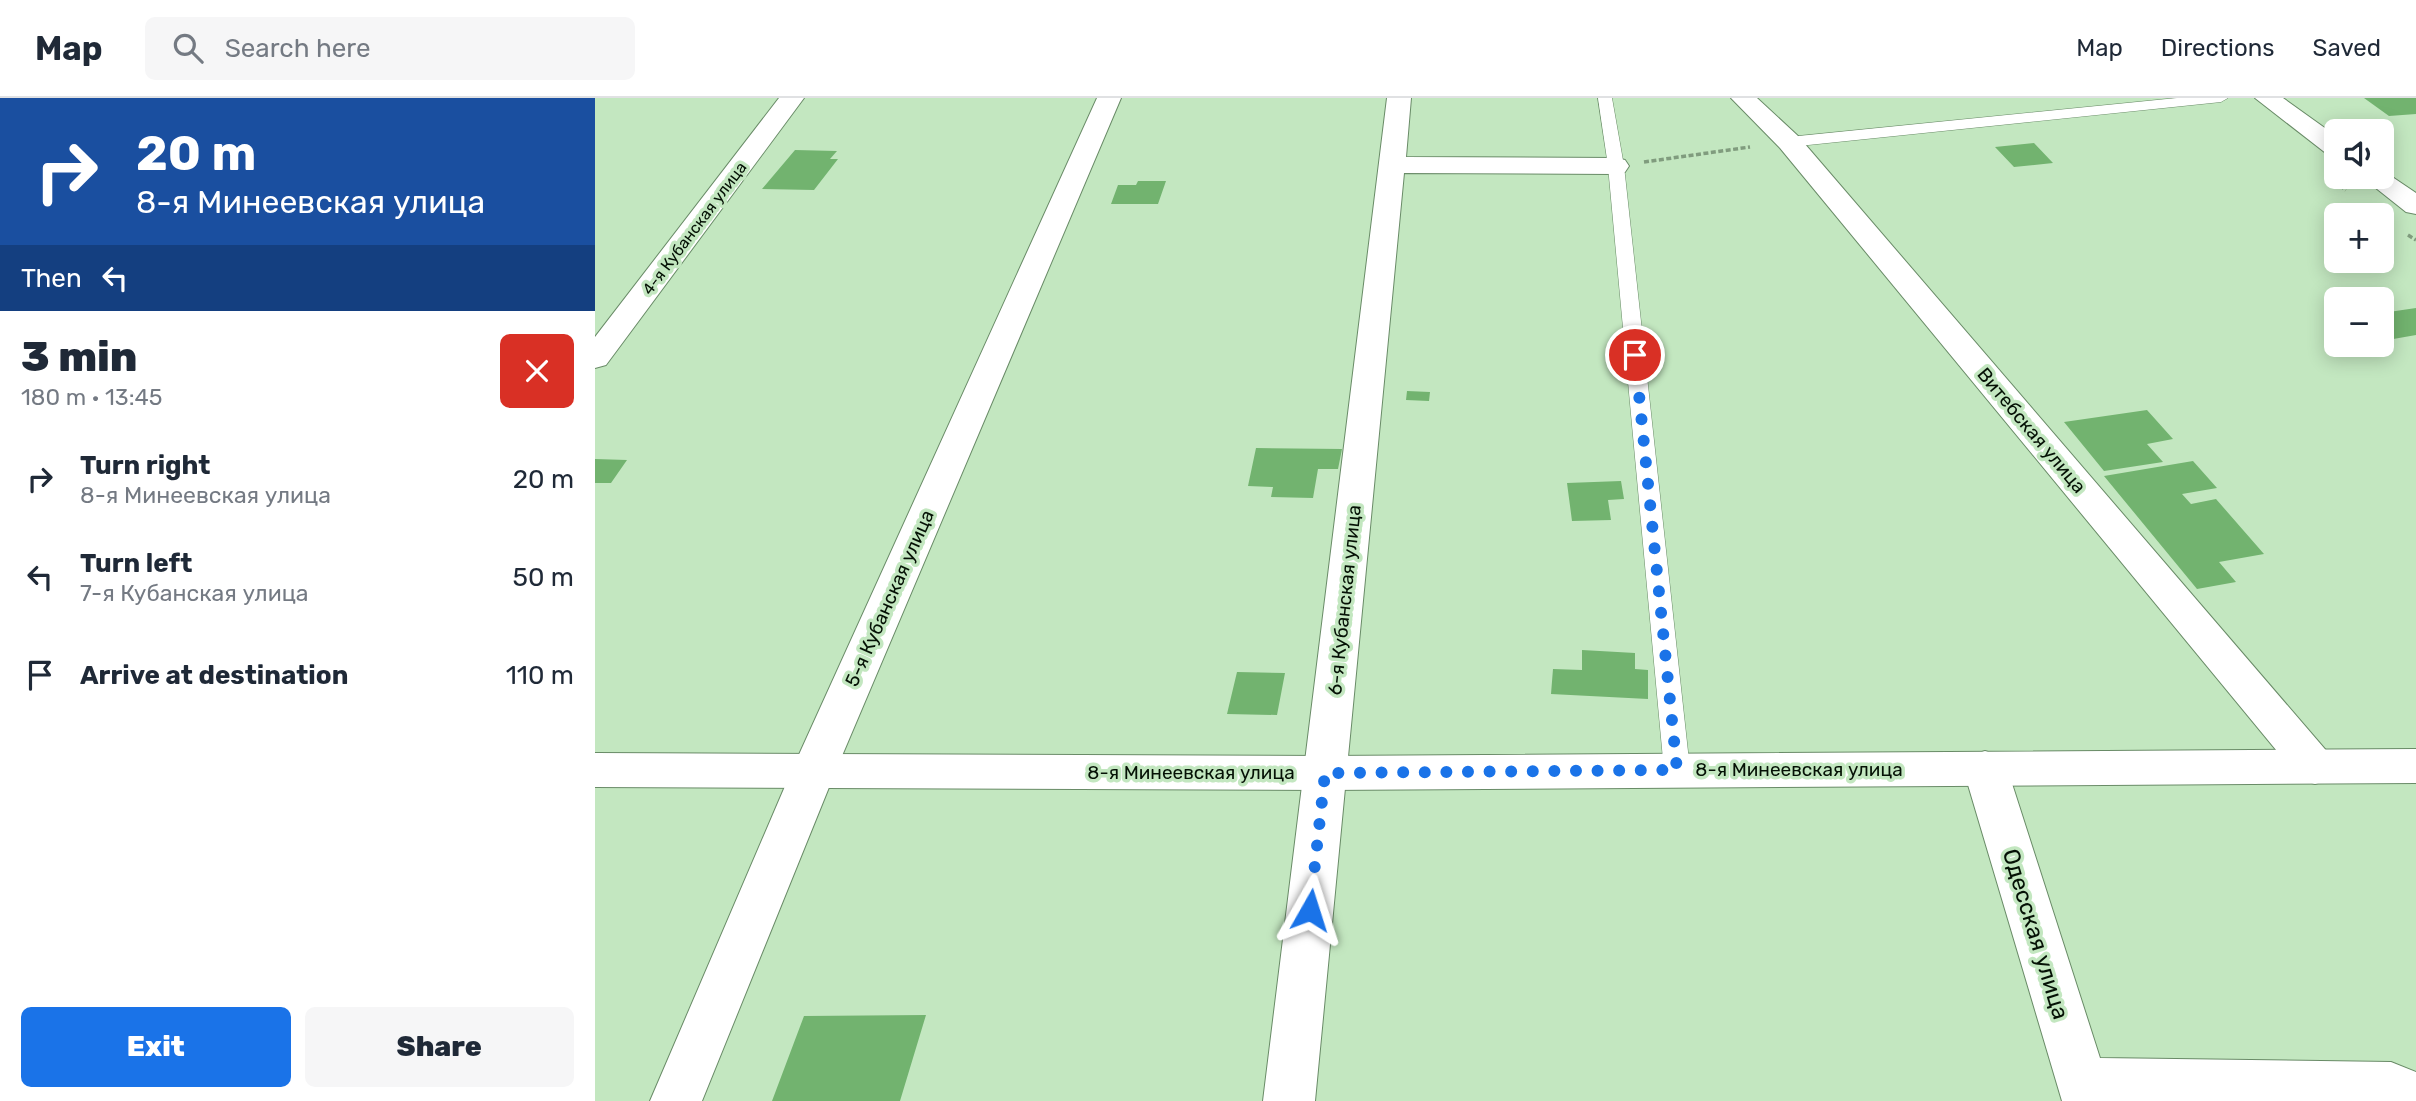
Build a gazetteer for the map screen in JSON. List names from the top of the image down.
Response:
{
  "streets": {
    "street": [
      "4-я Кубанская улица",
      "Витебская улица",
      "5-я Кубанская улица",
      "6-я Кубанская улица",
      "8-я Минеевская улица",
      "Одесская улица"
    ]
  },
  "crossings": [
    ["Витебская улица", "8-я Минеевская улица"],
    ["5-я Кубанская улица", "8-я Минеевская улица"],
    ["6-я Кубанская улица", "8-я Минеевская улица"],
    ["8-я Минеевская улица", "Одесская улица"]
  ],
  "page": {
    "header": "Map",
    "search": "Search here",
    "nav": ["Map", "Directions", "Saved"],
    "turn": ["20 m", "8-я Минеевская улица"],
    "map_buttons": ["+", "−"],
    "then": "Then",
    "heading": ["3 min", "180 m · 13:45"],
    "list": [
      {
        "name": "Turn right",
        "note": "8-я Минеевская улица",
        "value": "20 m"
      },
      {
        "name": "Turn left",
        "note": "7-я Кубанская улица",
        "value": "50 m"
      },
      {
        "name": "Arrive at destination",
        "value": "110 m"
      }
    ],
    "buttons": ["Exit", "Share"]
  }
}
